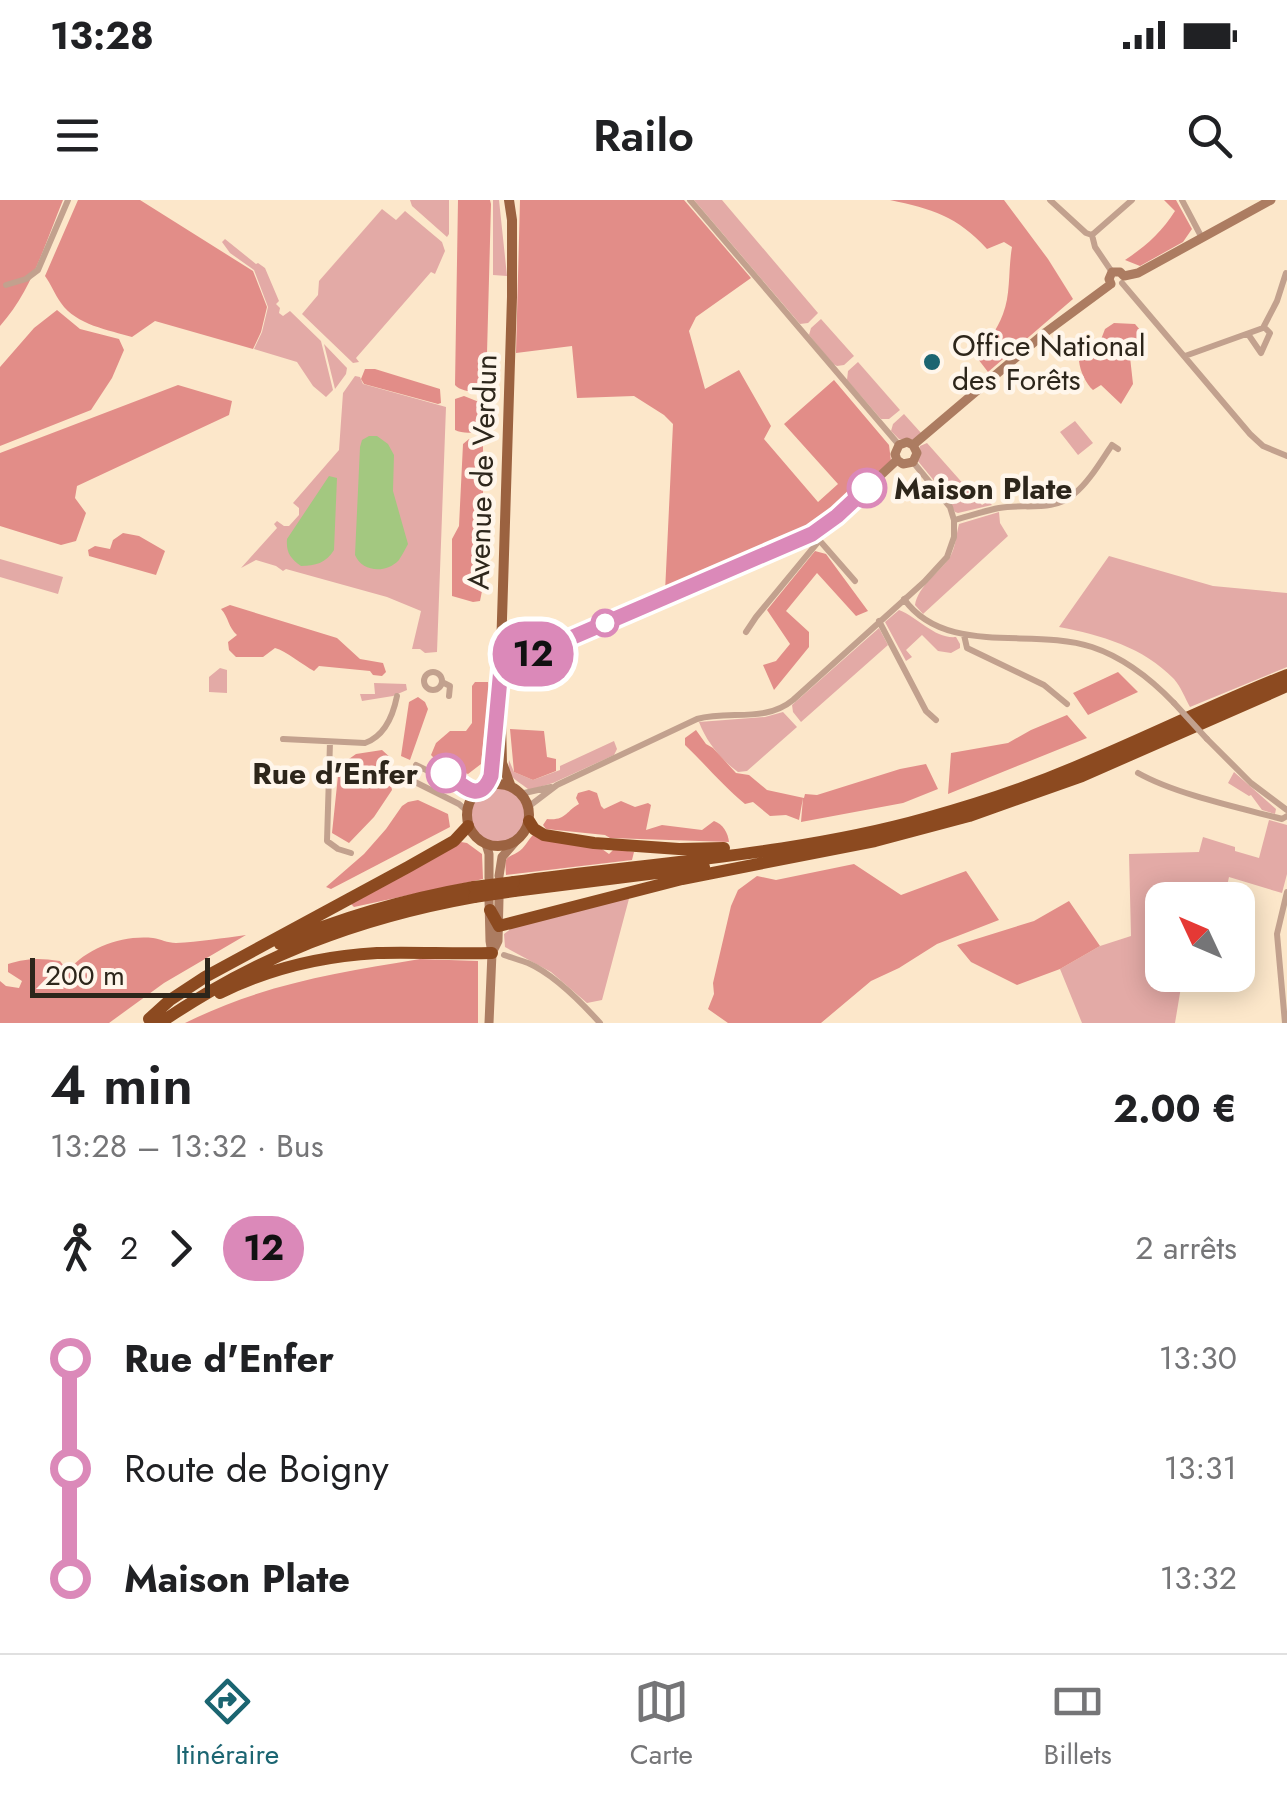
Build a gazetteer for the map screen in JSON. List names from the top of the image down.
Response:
{
  "streets": {
    "main road": ["Avenue de Verdun"]
  },
  "places": ["Office National des Forêts", "Maison Plate", "Rue d'Enfer"],
  "lines": ["bus line 12"],
  "scale_bar": "200 m",
  "north": "top left",
  "page": {
    "status": "13:28",
    "header": "Railo",
    "on_map": "12",
    "scale": "200 m",
    "heading": ["4 min", "13:28 – 13:32 · Bus", "2.00 €"],
    "legs": ["2", "12", "2 arrêts"],
    "list": [
      {
        "name": "Rue d'Enfer",
        "value": "13:30"
      },
      {
        "name": "Route de Boigny",
        "value": "13:31"
      },
      {
        "name": "Maison Plate",
        "value": "13:32"
      }
    ],
    "tabs": ["Itinéraire", "Carte", "Billets"]
  }
}
